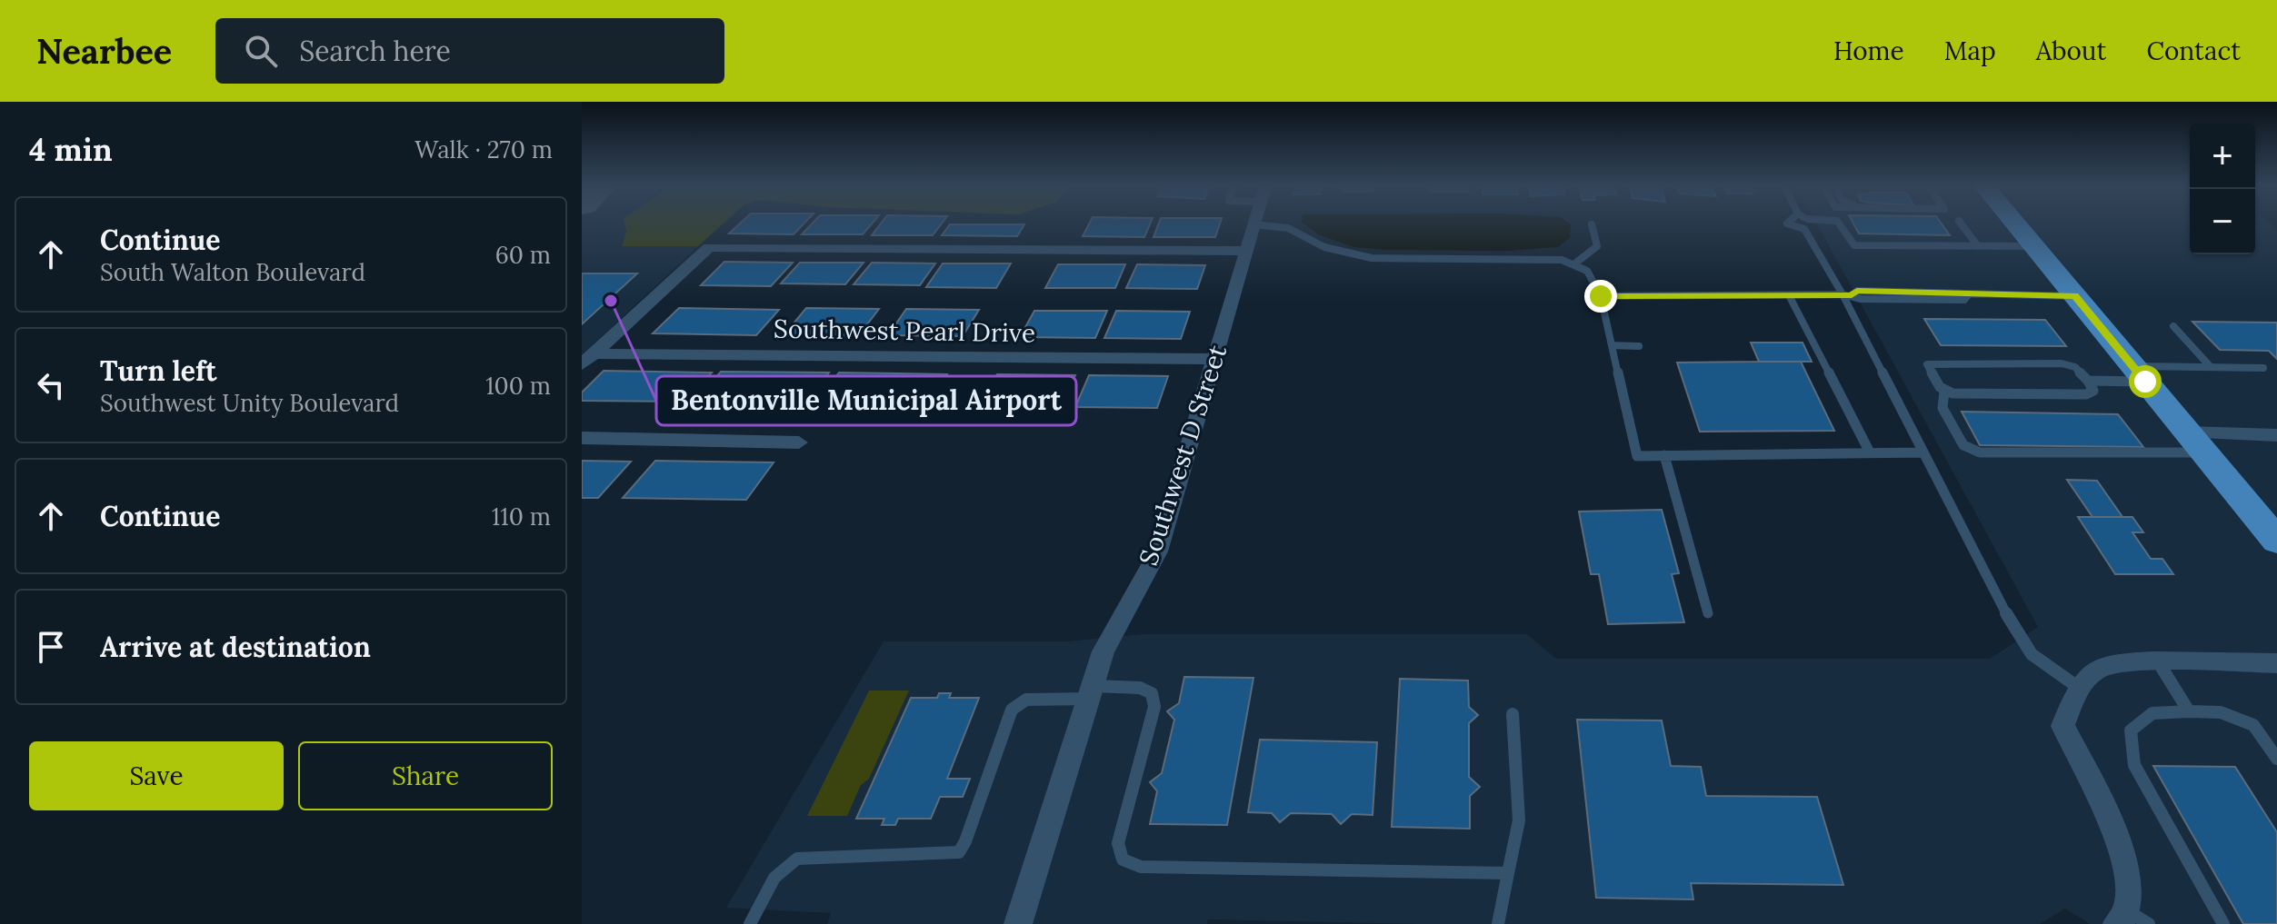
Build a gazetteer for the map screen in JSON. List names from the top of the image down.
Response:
{
  "streets": {
    "street": ["Southwest Pearl Drive", "Southwest D Street"]
  },
  "crossings": [
    ["Southwest Pearl Drive", "Southwest D Street"]
  ],
  "places": ["Bentonville Municipal Airport"],
  "page": {
    "header": "Nearbee",
    "search": "Search here",
    "nav": [
      "Home",
      "Map",
      "About",
      "Contact"
    ],
    "heading": ["4 min", "Walk · 270 m"],
    "map_buttons": ["+", "−"],
    "list": [
      ["Continue", "South Walton Boulevard", "60 m"],
      ["Turn left", "Southwest Unity Boulevard", "100 m"],
      ["Continue", "110 m"],
      "Arrive at destination"
    ],
    "buttons": ["Save", "Share"]
  }
}
